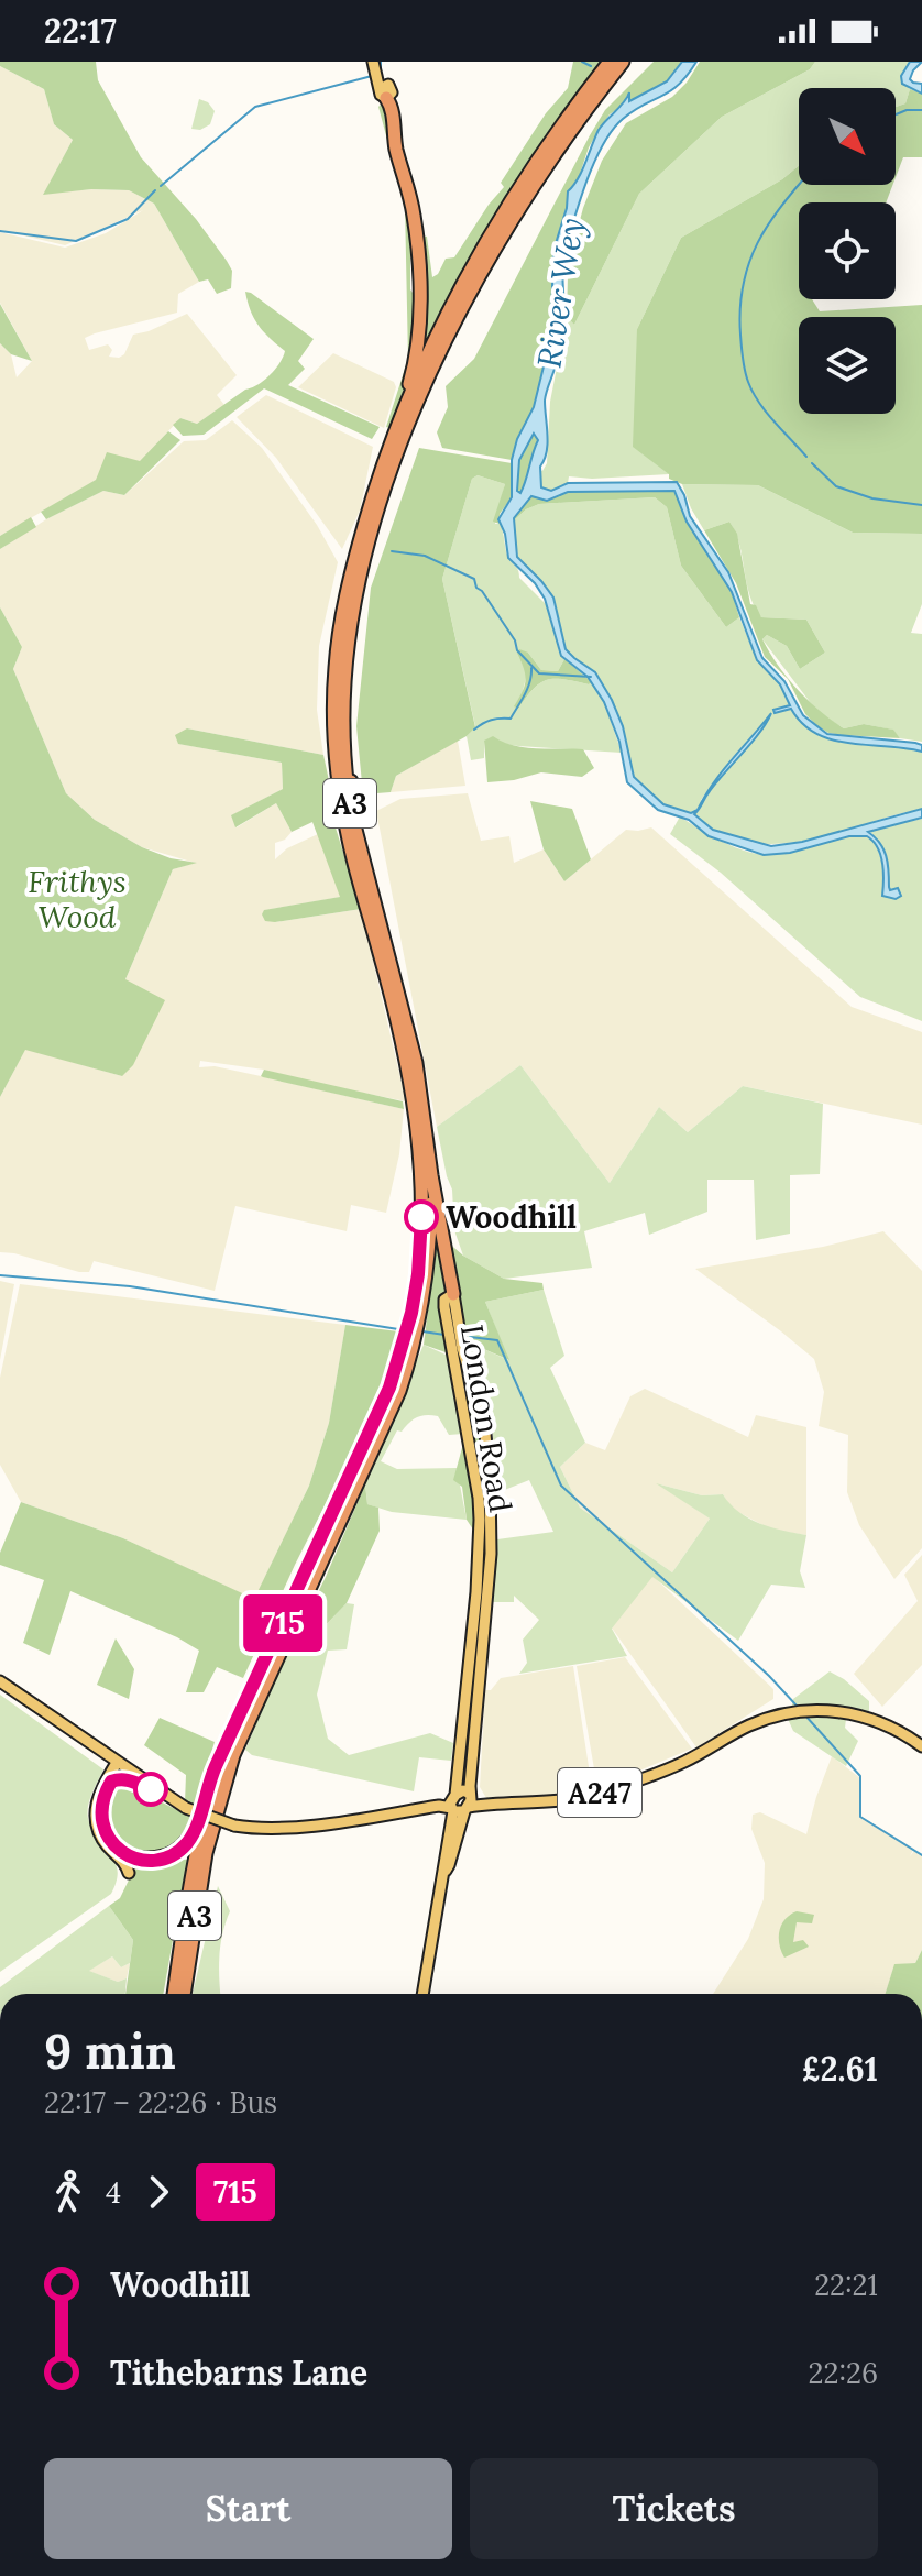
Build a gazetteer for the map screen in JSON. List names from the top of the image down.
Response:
{
  "streets": {
    "highway": ["A3"],
    "main road": ["London Road", "A247"]
  },
  "crossings": [
    ["London Road", "A247"]
  ],
  "water": ["River Wey"],
  "parks": ["Frithys Wood"],
  "places": ["Woodhill"],
  "lines": ["bus line 715"],
  "north": "bottom right",
  "page": {
    "status": "22:17",
    "on_map": "715",
    "heading": ["9 min", "22:17 – 22:26 · Bus", "£2.61"],
    "legs": ["4", "715"],
    "list": [
      {
        "name": "Woodhill",
        "value": "22:21"
      },
      {
        "name": "Tithebarns Lane",
        "value": "22:26"
      }
    ],
    "buttons": ["Start", "Tickets"]
  }
}
